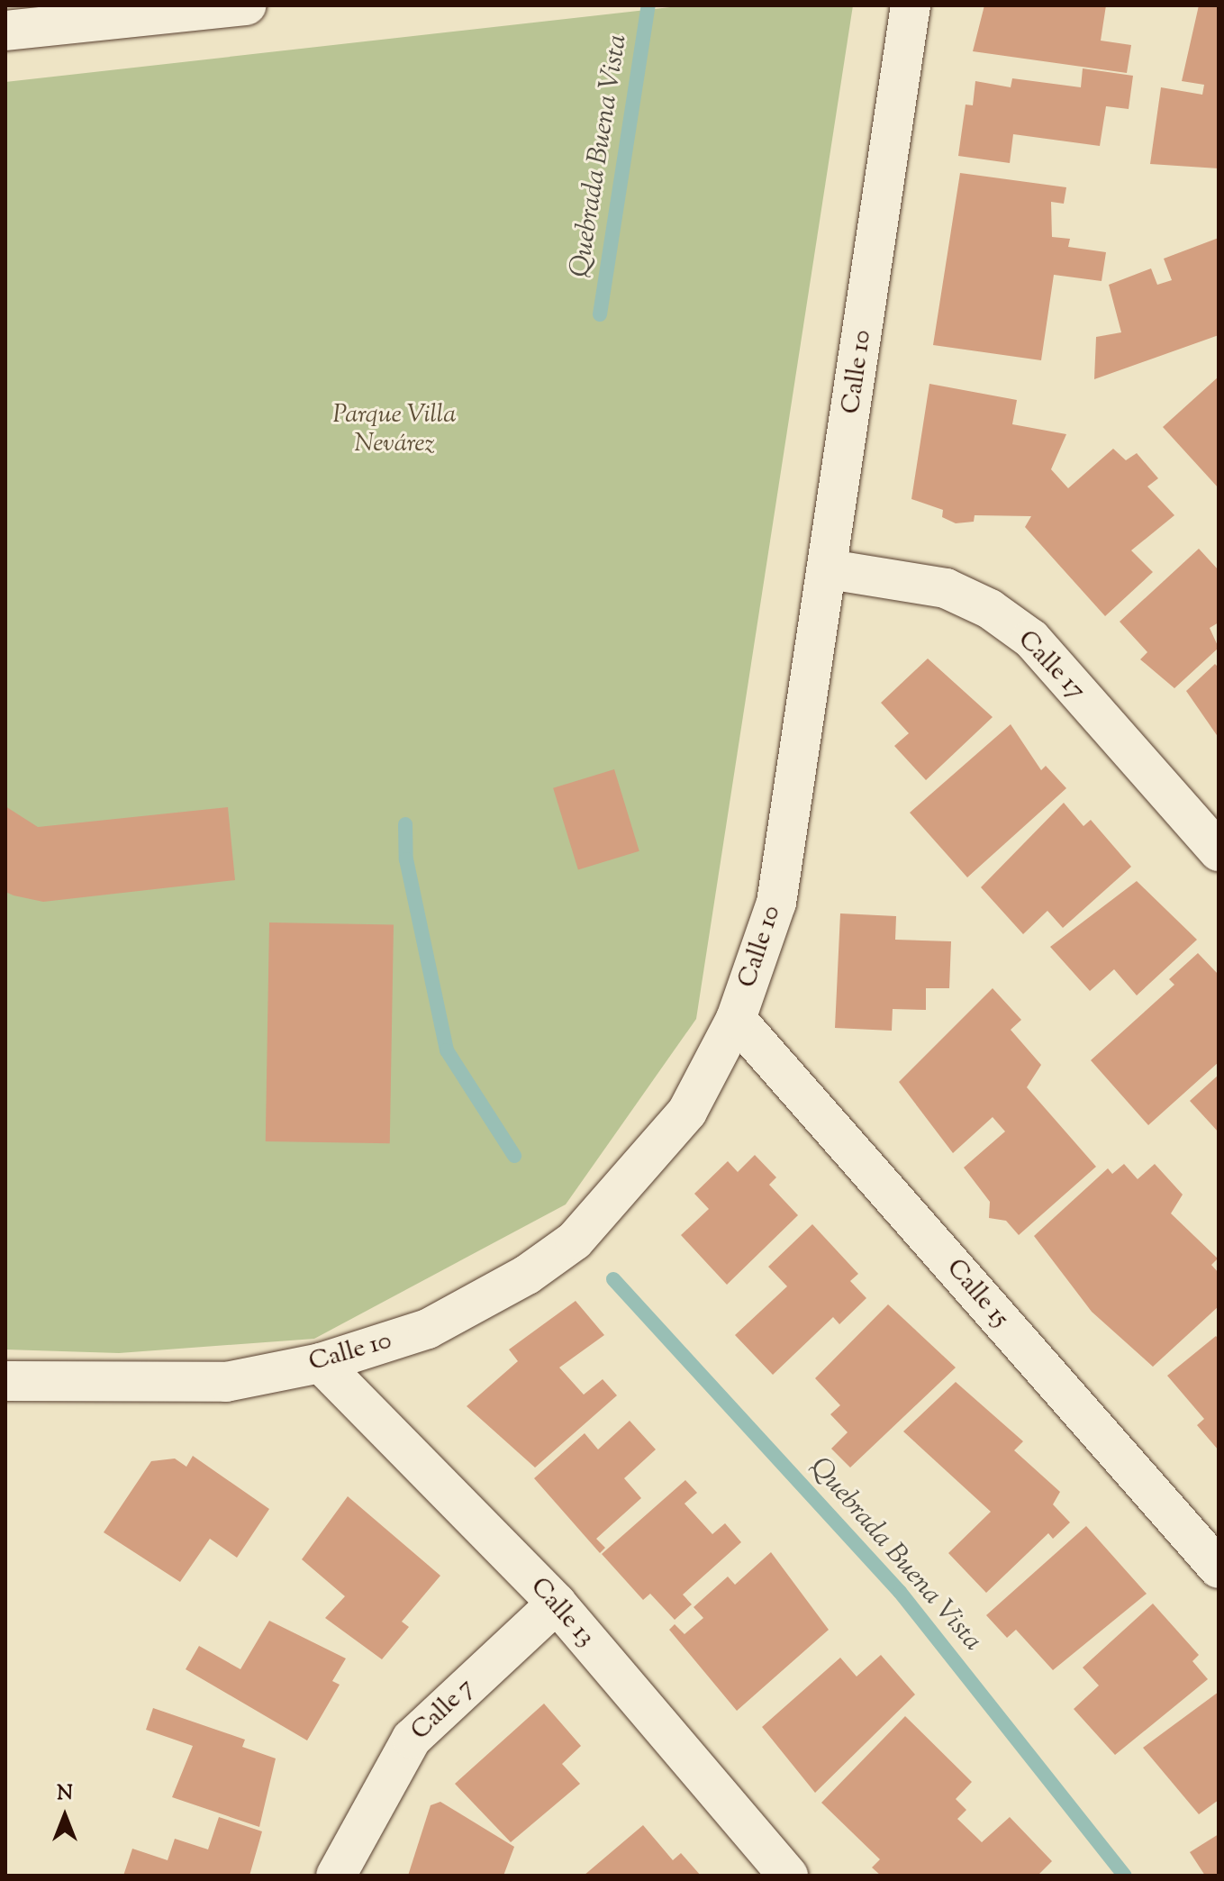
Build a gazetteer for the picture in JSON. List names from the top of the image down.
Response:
{
  "streets": {
    "street": [
      "Calle 10",
      "Calle 17",
      "Calle 15",
      "Calle 13",
      "Calle 7"
    ]
  },
  "crossings": [
    ["Calle 10", "Calle 17"],
    ["Calle 10", "Calle 15"],
    ["Calle 10", "Calle 13"],
    ["Calle 13", "Calle 7"]
  ],
  "water": ["Quebrada Buena Vista"],
  "parks": ["Parque Villa Nevárez"],
  "north": "top"
}
